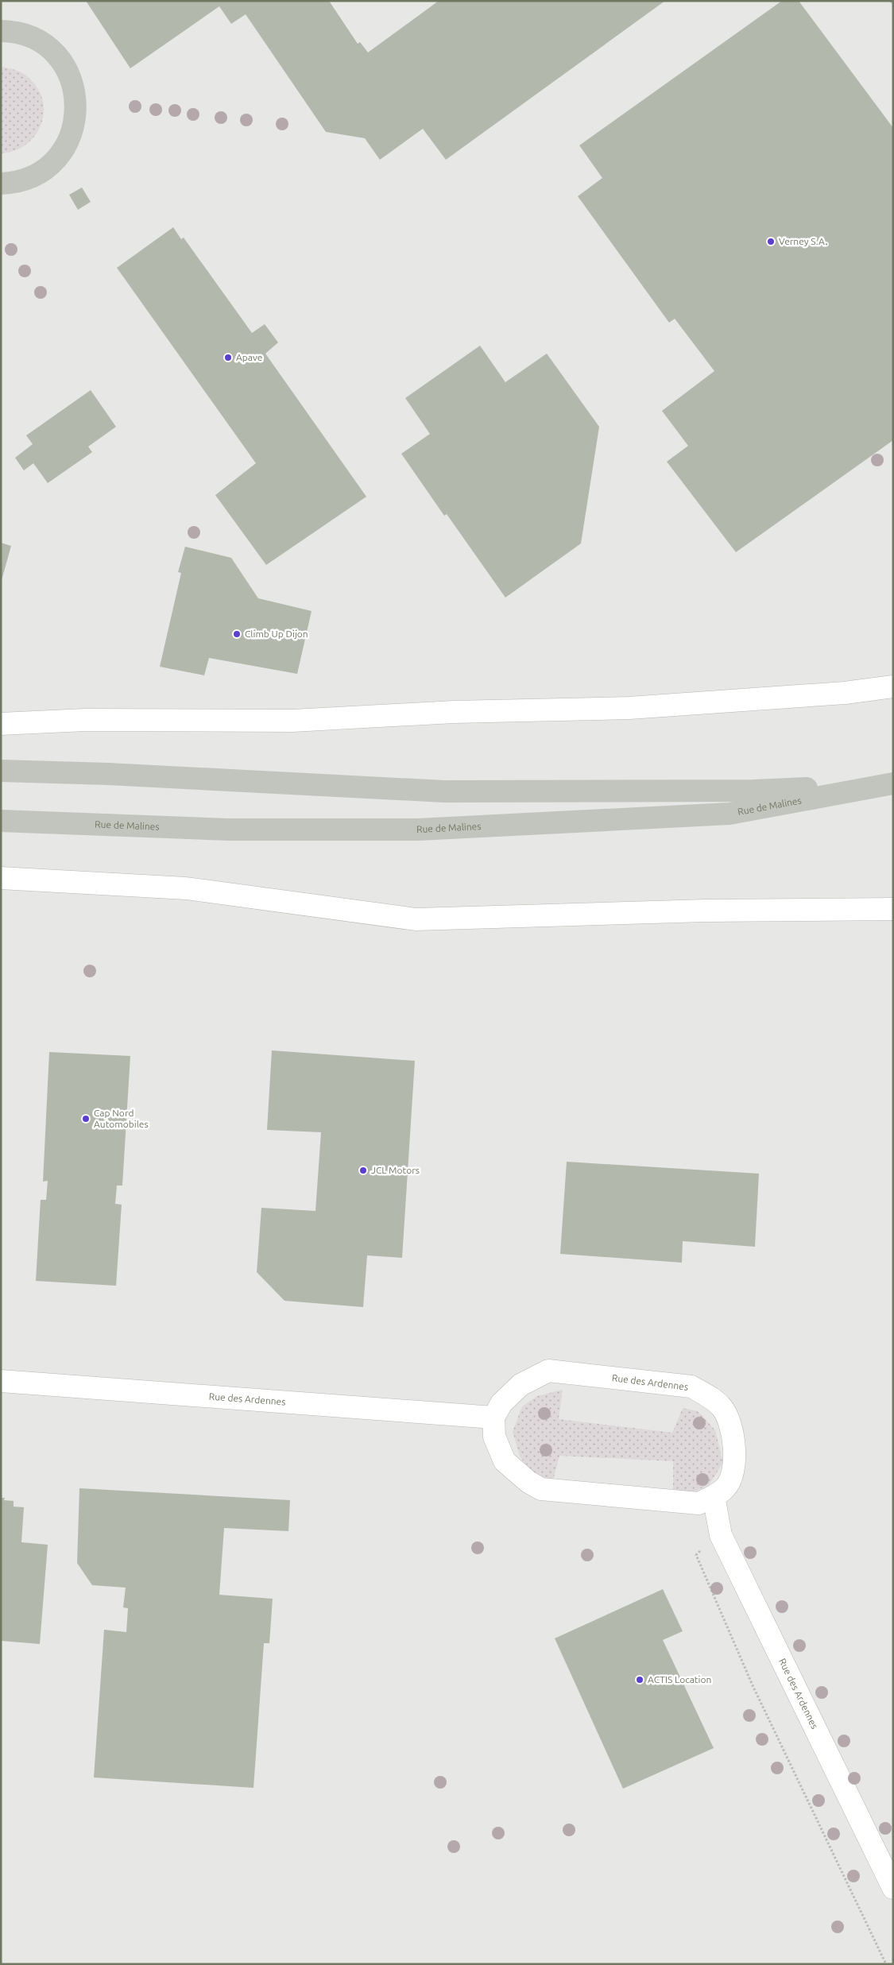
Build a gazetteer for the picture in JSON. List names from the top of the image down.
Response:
{
  "streets": {
    "main road": ["Rue des Ardennes"],
    "street": ["Rue de Malines"]
  },
  "places": [
    "Verney S.A.",
    "Apave",
    "Climb Up Dijon",
    "Cap Nord Automobiles",
    "JCL Motors",
    "ACTIS Location"
  ]
}
